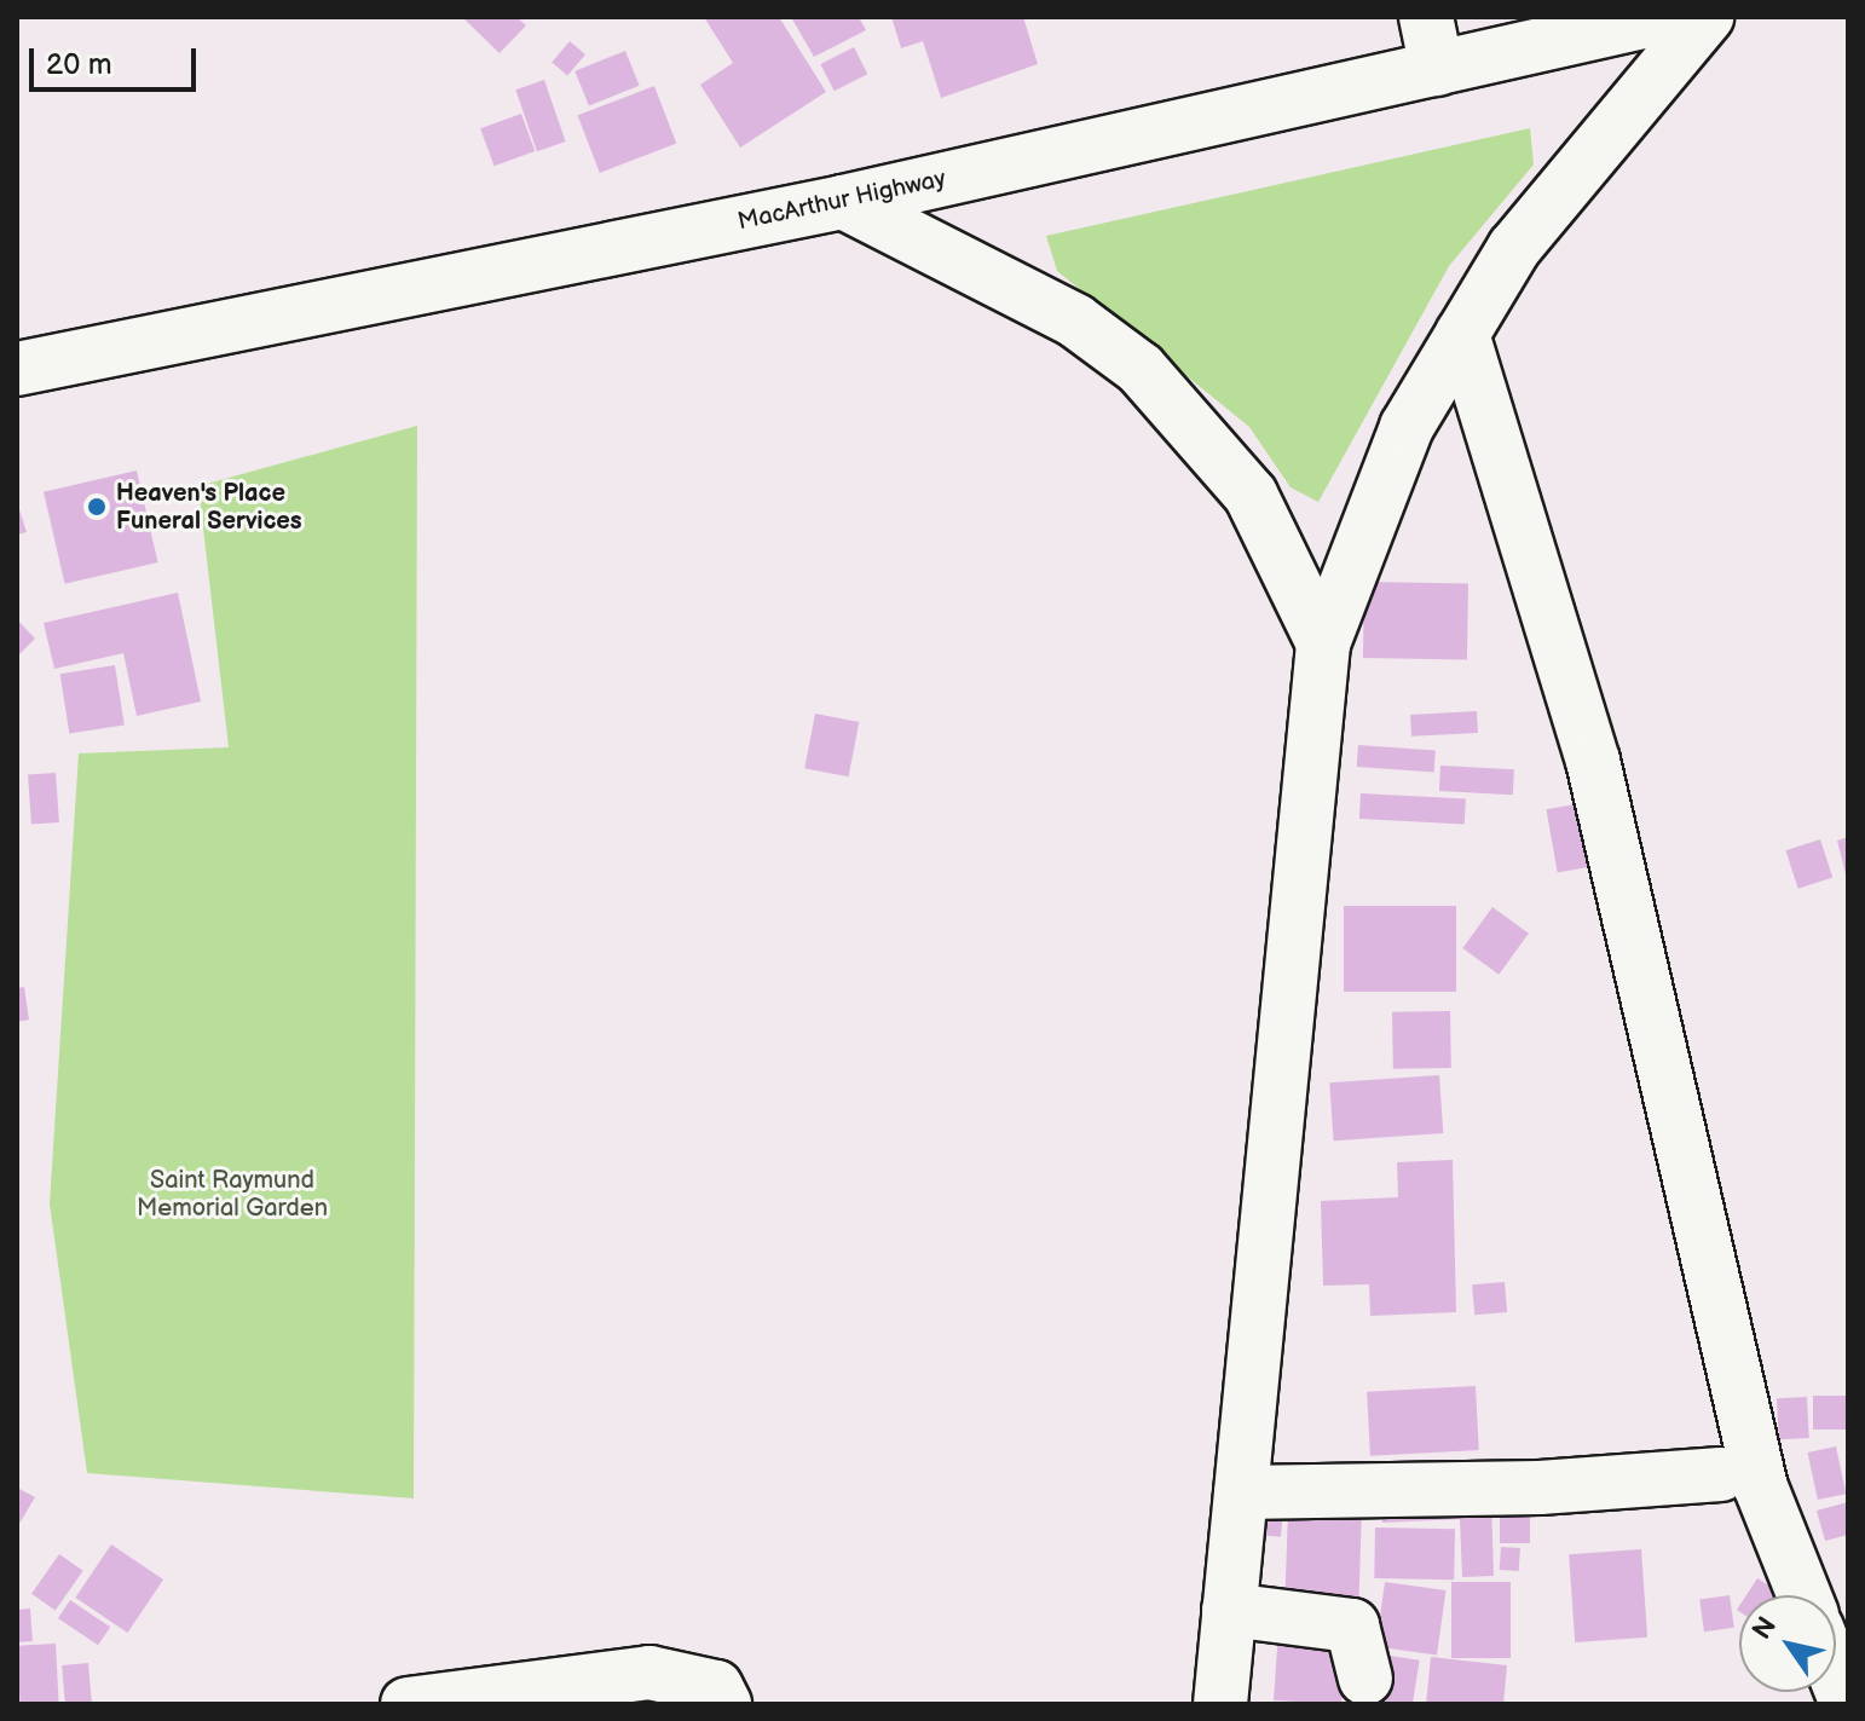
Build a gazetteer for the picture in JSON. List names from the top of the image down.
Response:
{
  "streets": {
    "main road": ["MacArthur Highway"]
  },
  "parks": ["Saint Raymund Memorial Garden"],
  "places": ["Heaven's Place Funeral Services"],
  "scale_bar": "20 m",
  "north": "top left"
}
